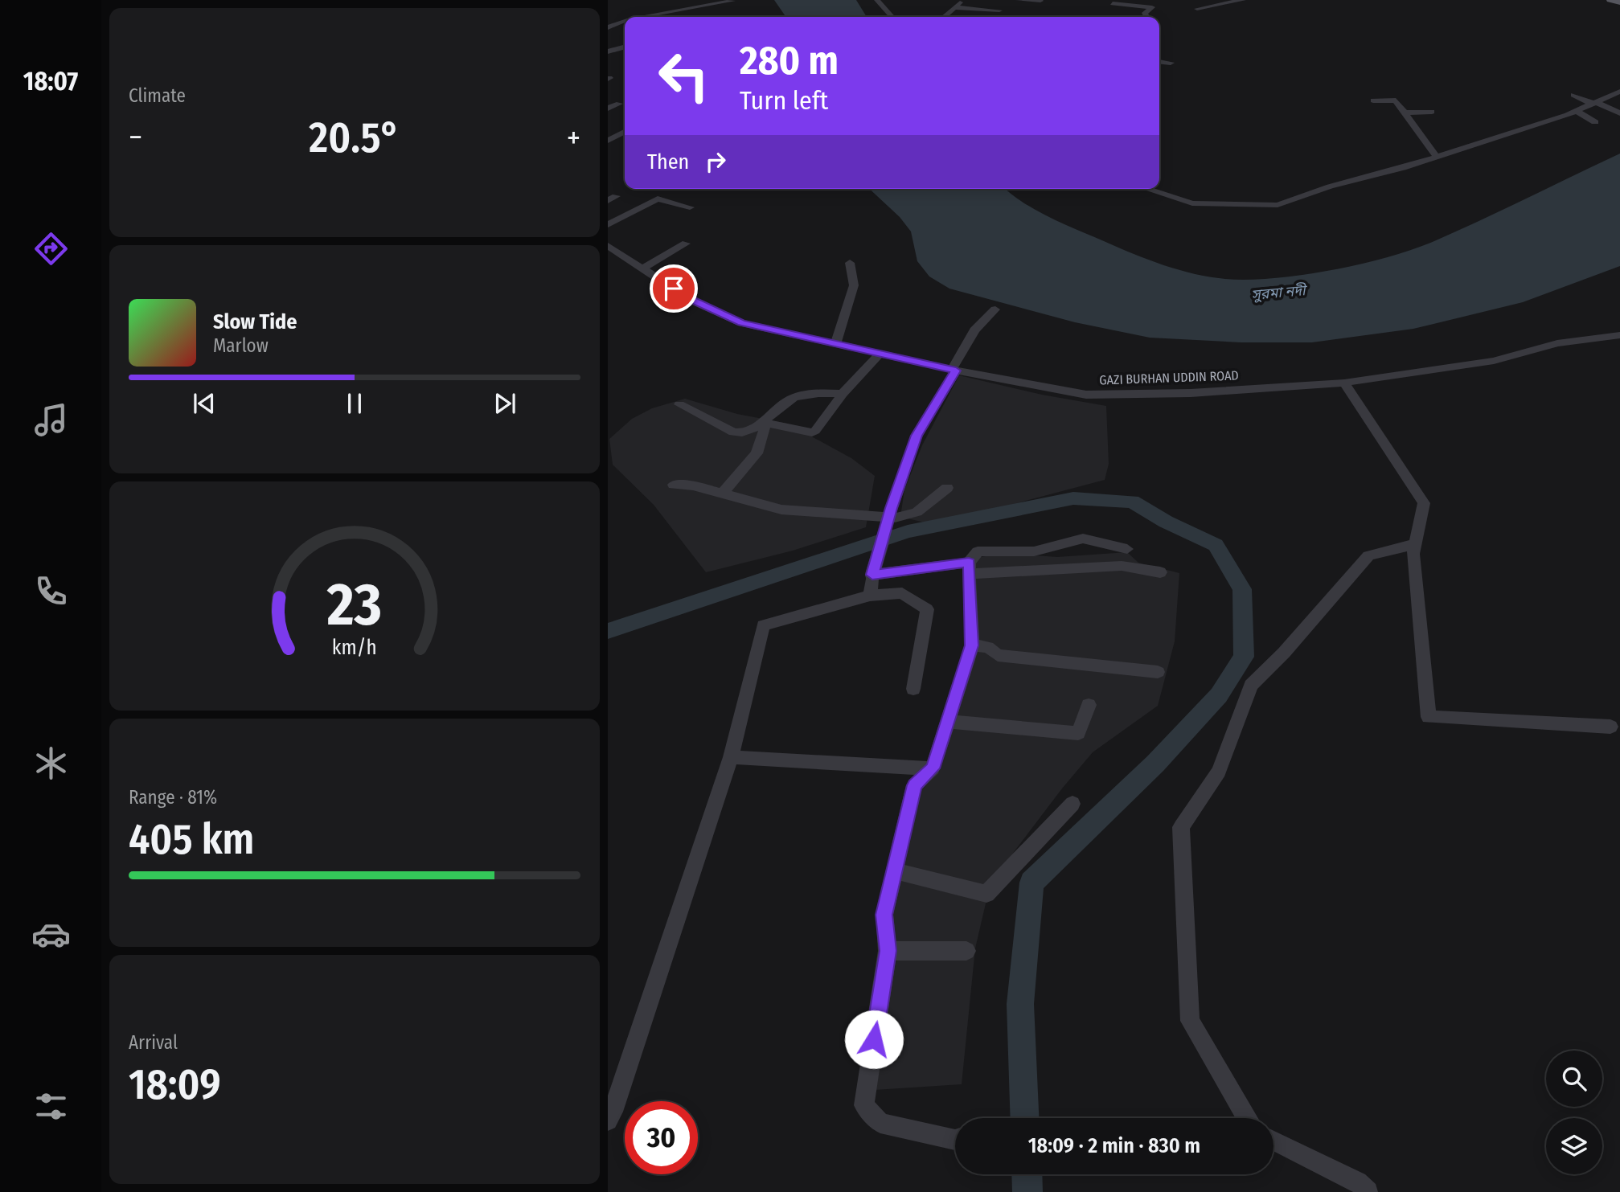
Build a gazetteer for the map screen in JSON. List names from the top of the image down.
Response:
{
  "streets": {
    "street": ["GAZI BURHAN UDDIN ROAD"]
  },
  "water": ["সুরমা নদী"],
  "page": {
    "tabs": "18:07",
    "tile": [
      "Climate",
      ["Range · 81%", "405 km"],
      ["Arrival", "18:09"]
    ],
    "turn": ["280 m", "Turn left"],
    "heat": ["−", "20.5°", "+"],
    "then": "Then",
    "song": ["Slow Tide", "Marlow"],
    "limit": "30",
    "trip": "18:09 · 2 min · 830 m",
    "gauge": ["23", "km/h"]
  }
}
